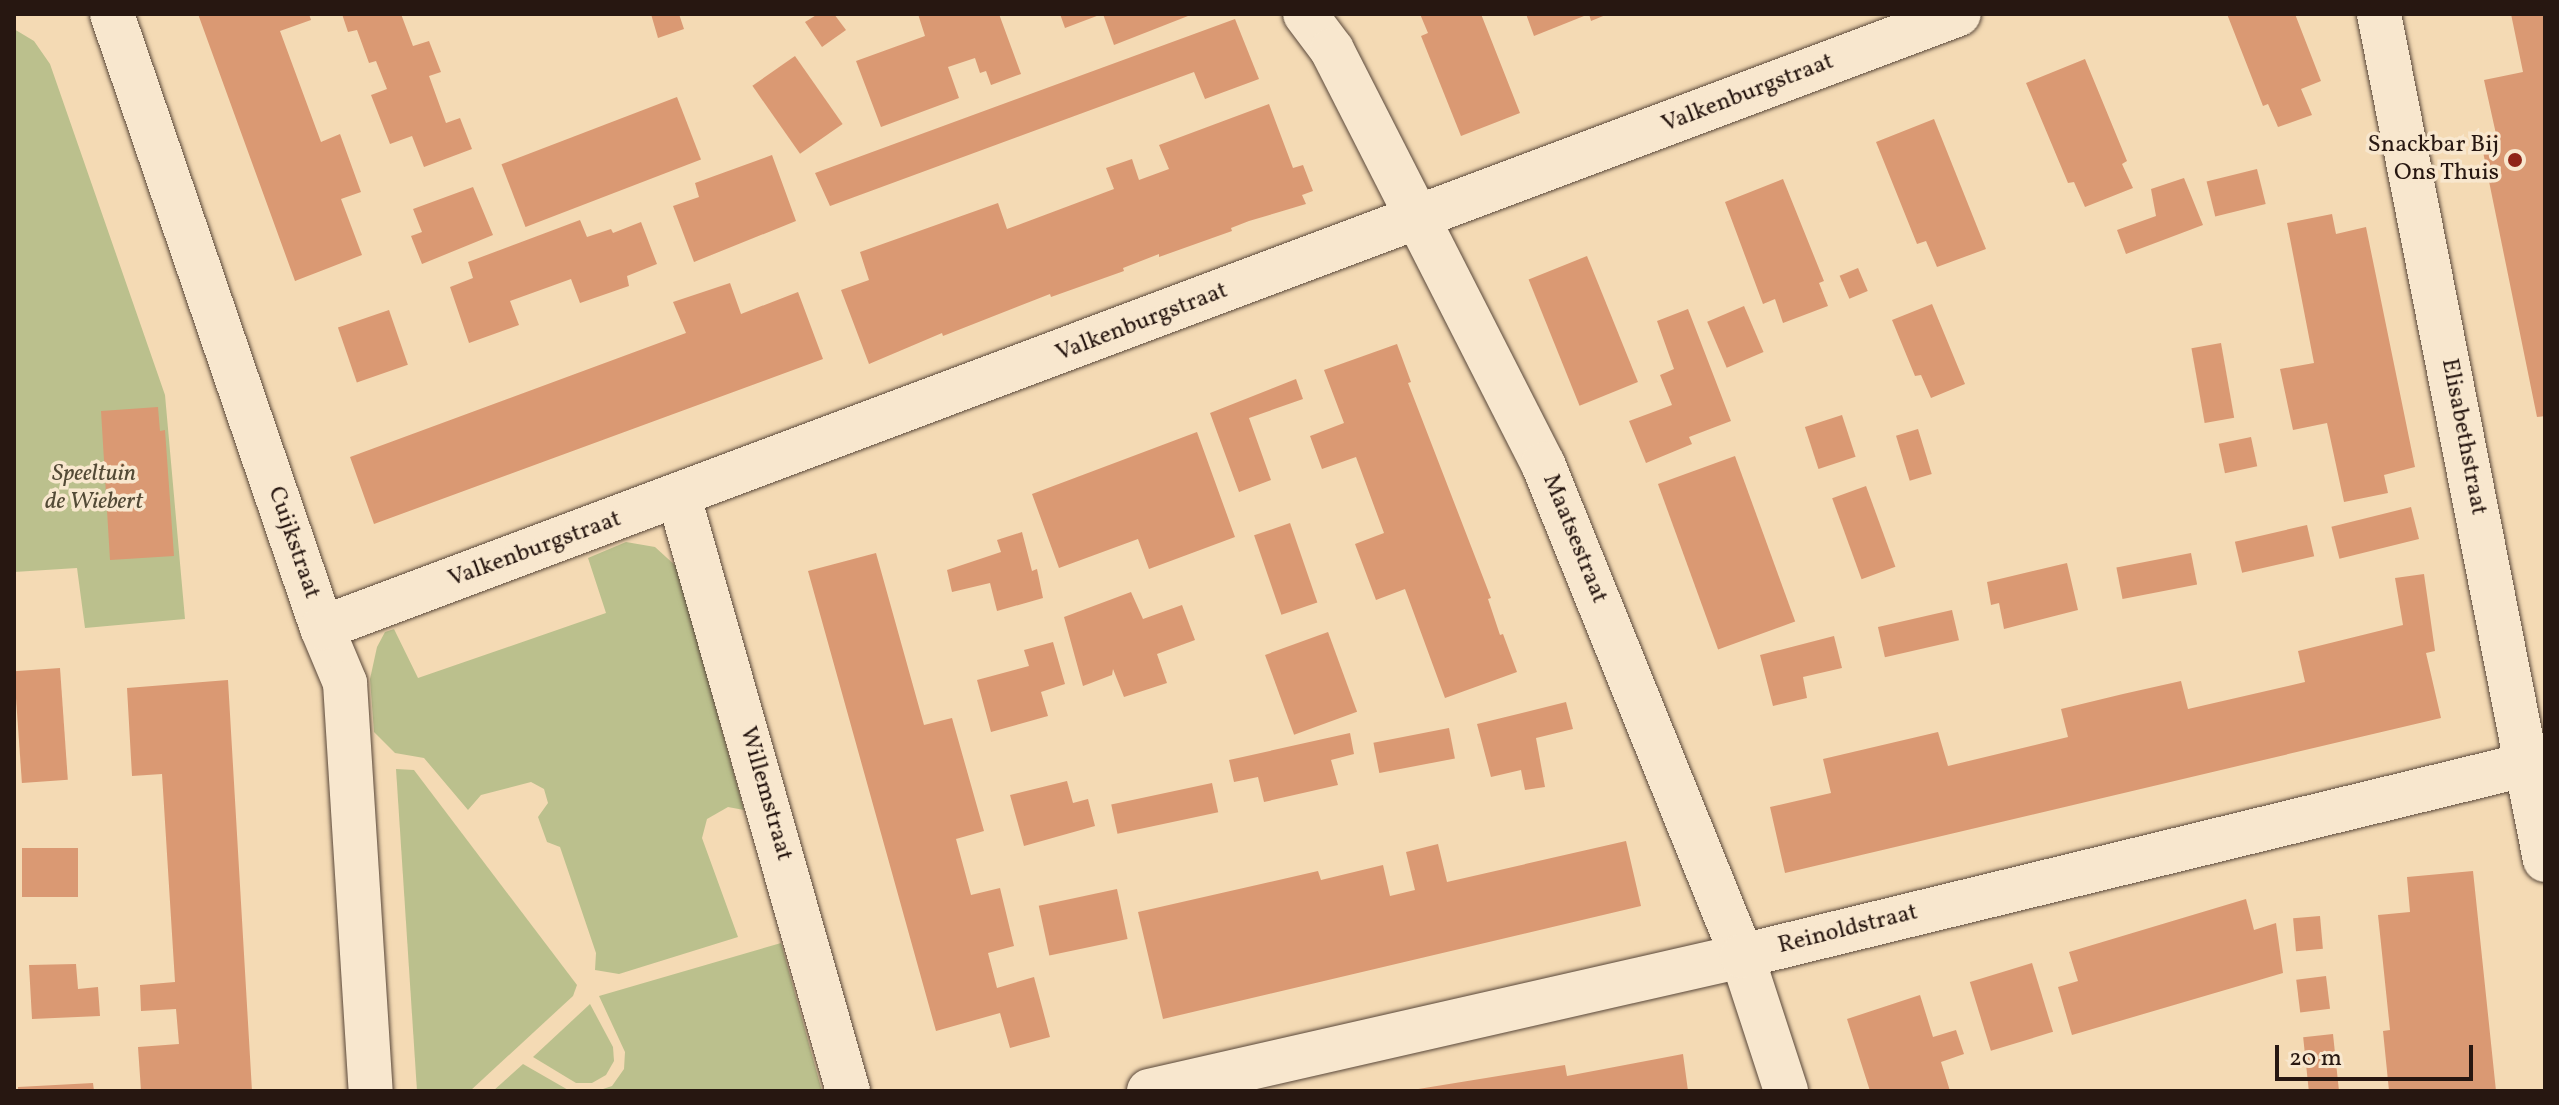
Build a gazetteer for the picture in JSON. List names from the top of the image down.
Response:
{
  "streets": {
    "street": [
      "Valkenburgstraat",
      "Elisabethstraat",
      "Maatsestraat",
      "Cuijkstraat",
      "Willemstraat",
      "Reinoldstraat"
    ]
  },
  "crossings": [
    ["Valkenburgstraat", "Maatsestraat"],
    ["Valkenburgstraat", "Cuijkstraat"],
    ["Valkenburgstraat", "Willemstraat"],
    ["Elisabethstraat", "Reinoldstraat"],
    ["Maatsestraat", "Reinoldstraat"]
  ],
  "parks": ["Speeltuin de Wiebert"],
  "places": ["Snackbar Bij Ons Thuis"],
  "scale_bar": "20 m"
}
